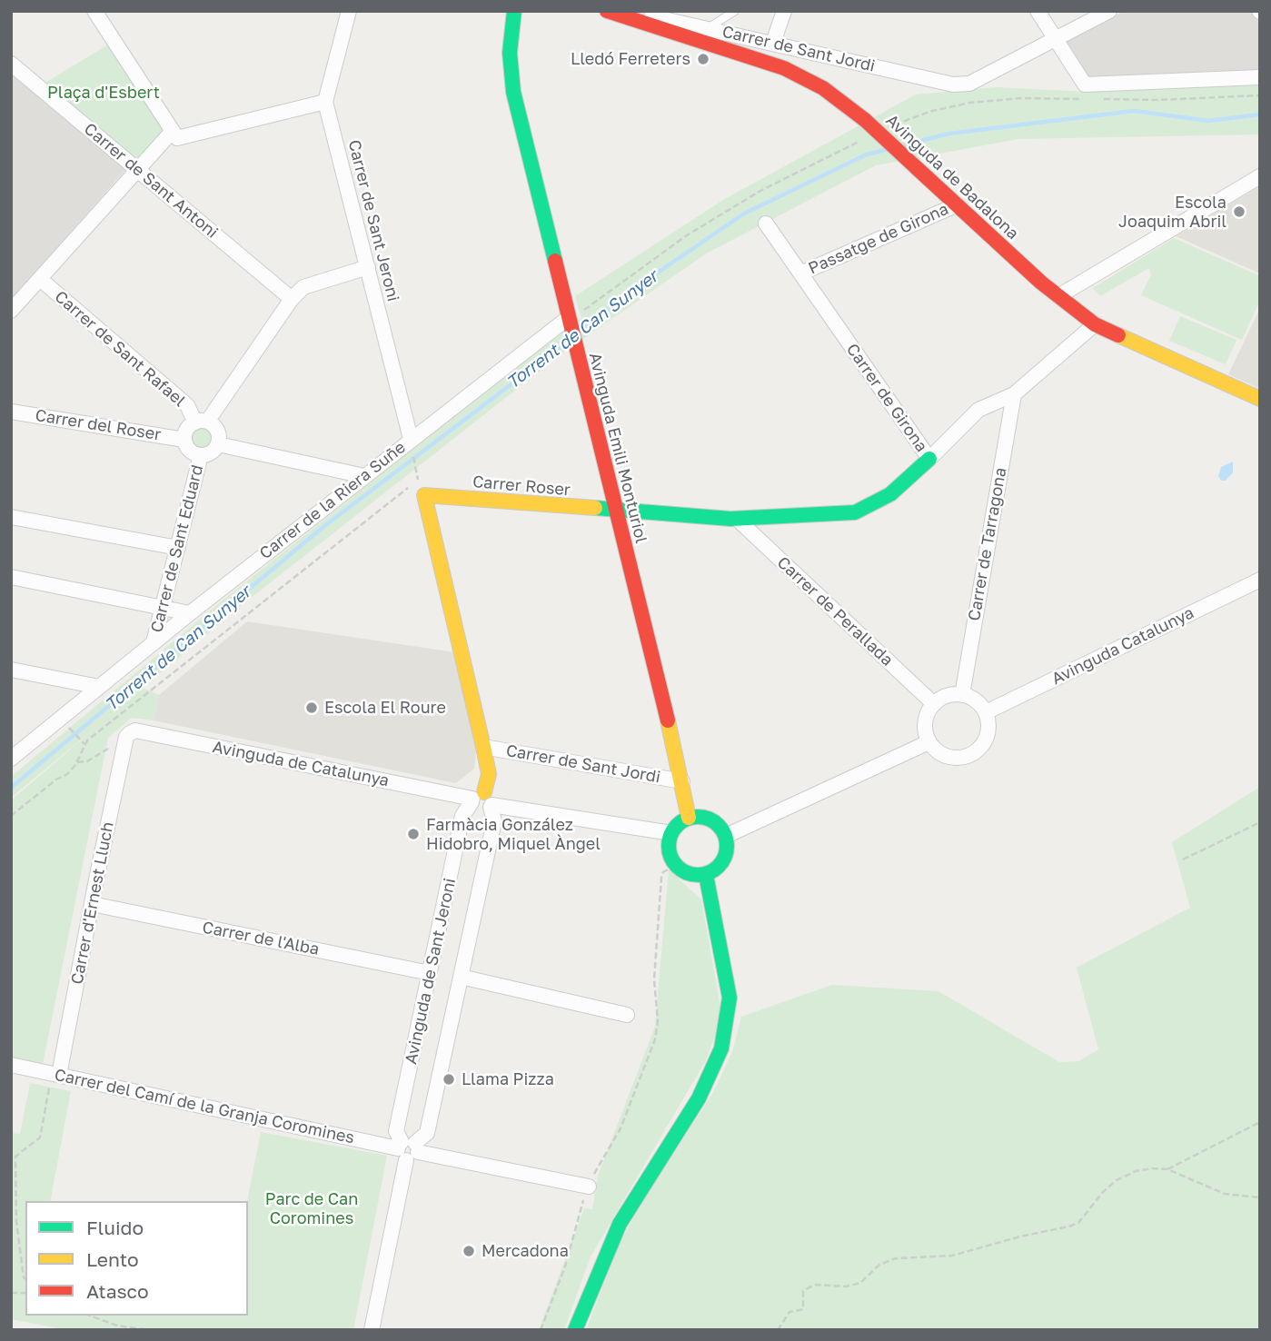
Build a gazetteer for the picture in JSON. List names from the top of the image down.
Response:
{
  "streets": {
    "street": [
      "Carrer de Sant Jordi",
      "Avinguda de Badalona",
      "Carrer de Sant Antoni",
      "Carrer de Sant Jeroni",
      "Passatge de Girona",
      "Carrer de Sant Rafael",
      "Carrer de Girona",
      "Carrer del Roser",
      "Avinguda Emili Monturiol",
      "Carrer Roser",
      "Carrer de la Riera Suñe",
      "Carrer de Tarragona",
      "Carrer de Sant Eduard",
      "Carrer de Perallada",
      "Avinguda Catalunya",
      "Avinguda de Catalunya",
      "Carrer d'Ernest Lluch",
      "Carrer de l'Alba",
      "Avinguda de Sant Jeroni",
      "Carrer del Camí de la Granja Coromines"
    ]
  },
  "crossings": [
    ["Carrer de Sant Jordi", "Avinguda Emili Monturiol"],
    ["Avinguda de Badalona", "Passatge de Girona"],
    ["Avinguda de Badalona", "Carrer de Girona"],
    ["Carrer de Sant Jeroni", "Carrer de la Riera Suñe"],
    ["Passatge de Girona", "Carrer de Girona"],
    ["Carrer de Sant Rafael", "Carrer del Roser"],
    ["Carrer de Sant Rafael", "Carrer de Sant Eduard"],
    ["Carrer de Girona", "Carrer Roser"],
    ["Carrer de Girona", "Carrer de Tarragona"],
    ["Carrer del Roser", "Carrer de Sant Eduard"],
    ["Avinguda Emili Monturiol", "Carrer Roser"],
    ["Avinguda Emili Monturiol", "Carrer de la Riera Suñe"],
    ["Avinguda Emili Monturiol", "Avinguda de Catalunya"],
    ["Carrer Roser", "Carrer de Perallada"],
    ["Carrer de la Riera Suñe", "Carrer de Sant Eduard"],
    ["Carrer de Tarragona", "Carrer de Perallada"],
    ["Carrer de Tarragona", "Avinguda Catalunya"],
    ["Carrer de Perallada", "Avinguda Catalunya"],
    ["Avinguda de Catalunya", "Carrer d'Ernest Lluch"],
    ["Avinguda de Catalunya", "Avinguda de Sant Jeroni"],
    ["Carrer d'Ernest Lluch", "Carrer de l'Alba"],
    ["Carrer d'Ernest Lluch", "Carrer del Camí de la Granja Coromines"],
    ["Carrer de l'Alba", "Avinguda de Sant Jeroni"],
    ["Avinguda de Sant Jeroni", "Carrer del Camí de la Granja Coromines"]
  ],
  "water": ["Torrent de Can Sunyer"],
  "parks": ["Plaça d'Esbert", "Parc de Can Coromines"],
  "places": [
    "Lledó Ferreters",
    "Escola Joaquim Abril",
    "Escola El Roure",
    "Farmàcia González Hidobro, Miquel Àngel",
    "Llama Pizza",
    "Mercadona"
  ],
  "legend": ["Fluido", "Lento", "Atasco"]
}
